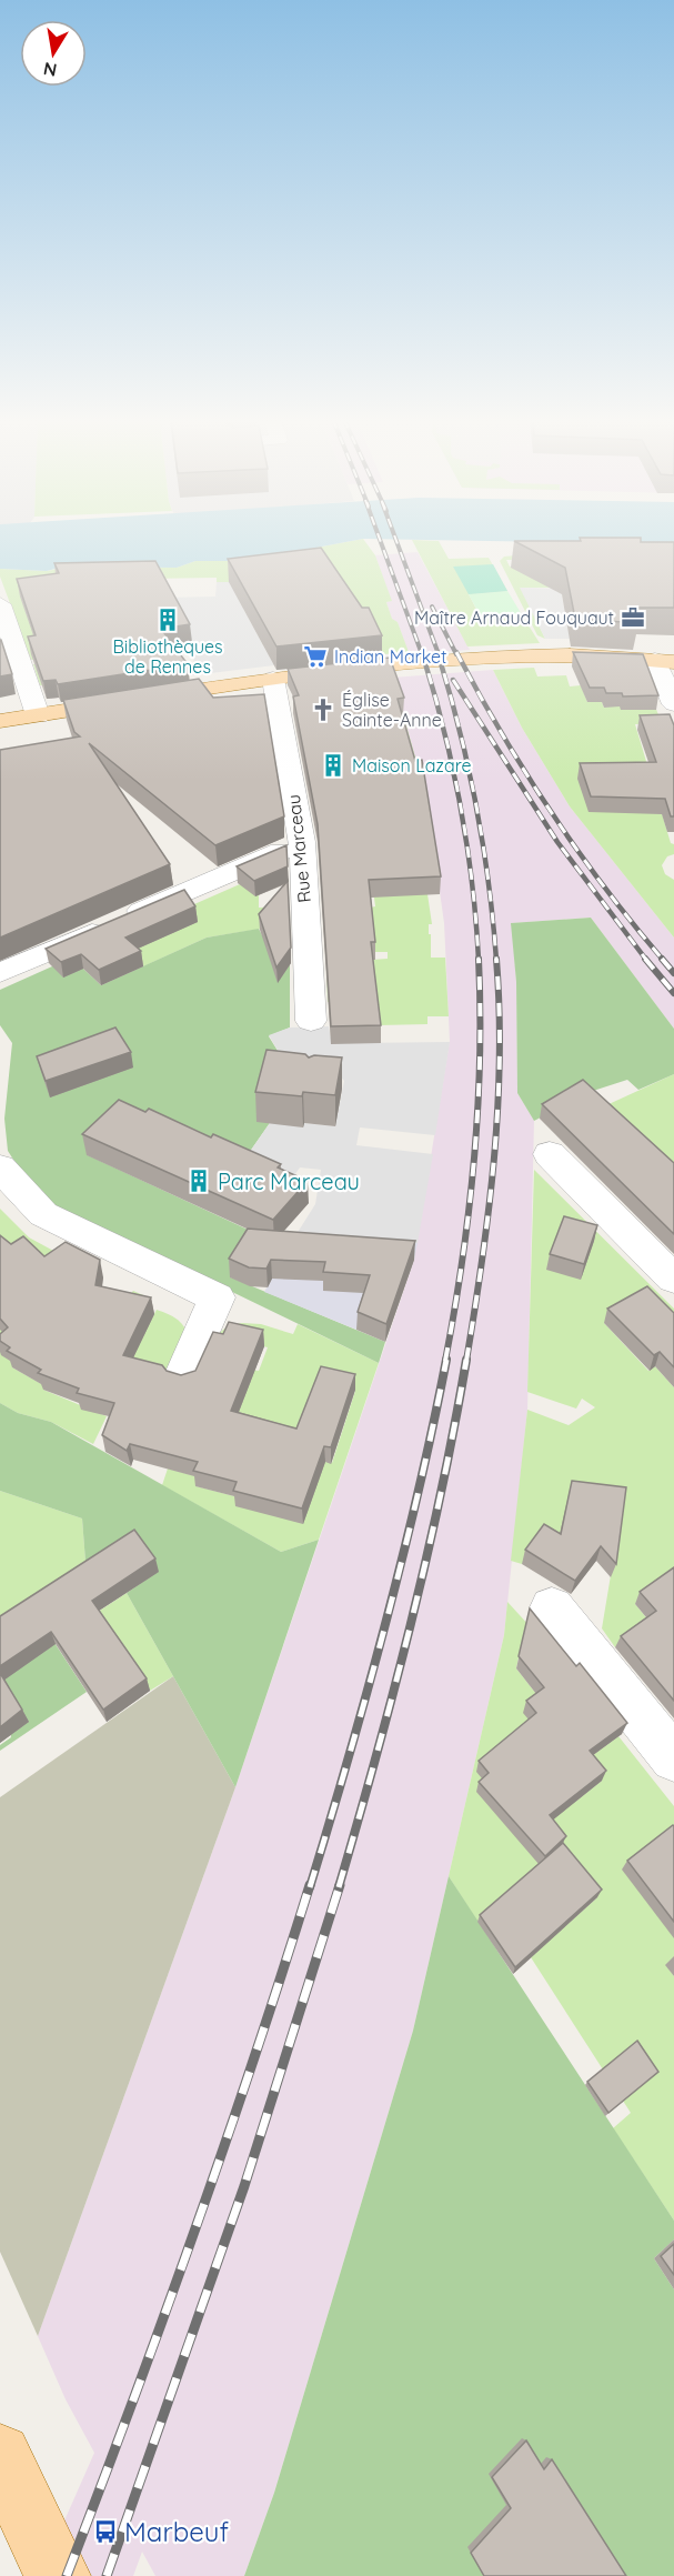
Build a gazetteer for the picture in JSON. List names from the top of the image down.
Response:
{
  "streets": {
    "street": ["Rue Marceau"]
  },
  "places": {
    "office": ["Maître Arnaud Fouquaut"],
    "building": ["Bibliothèques de Rennes", "Maison Lazare", "Parc Marceau"],
    "supermarket": ["Indian Market"],
    "church": ["Église Sainte-Anne"],
    "bus stop": ["Marbeuf"]
  },
  "north": "bottom"
}
